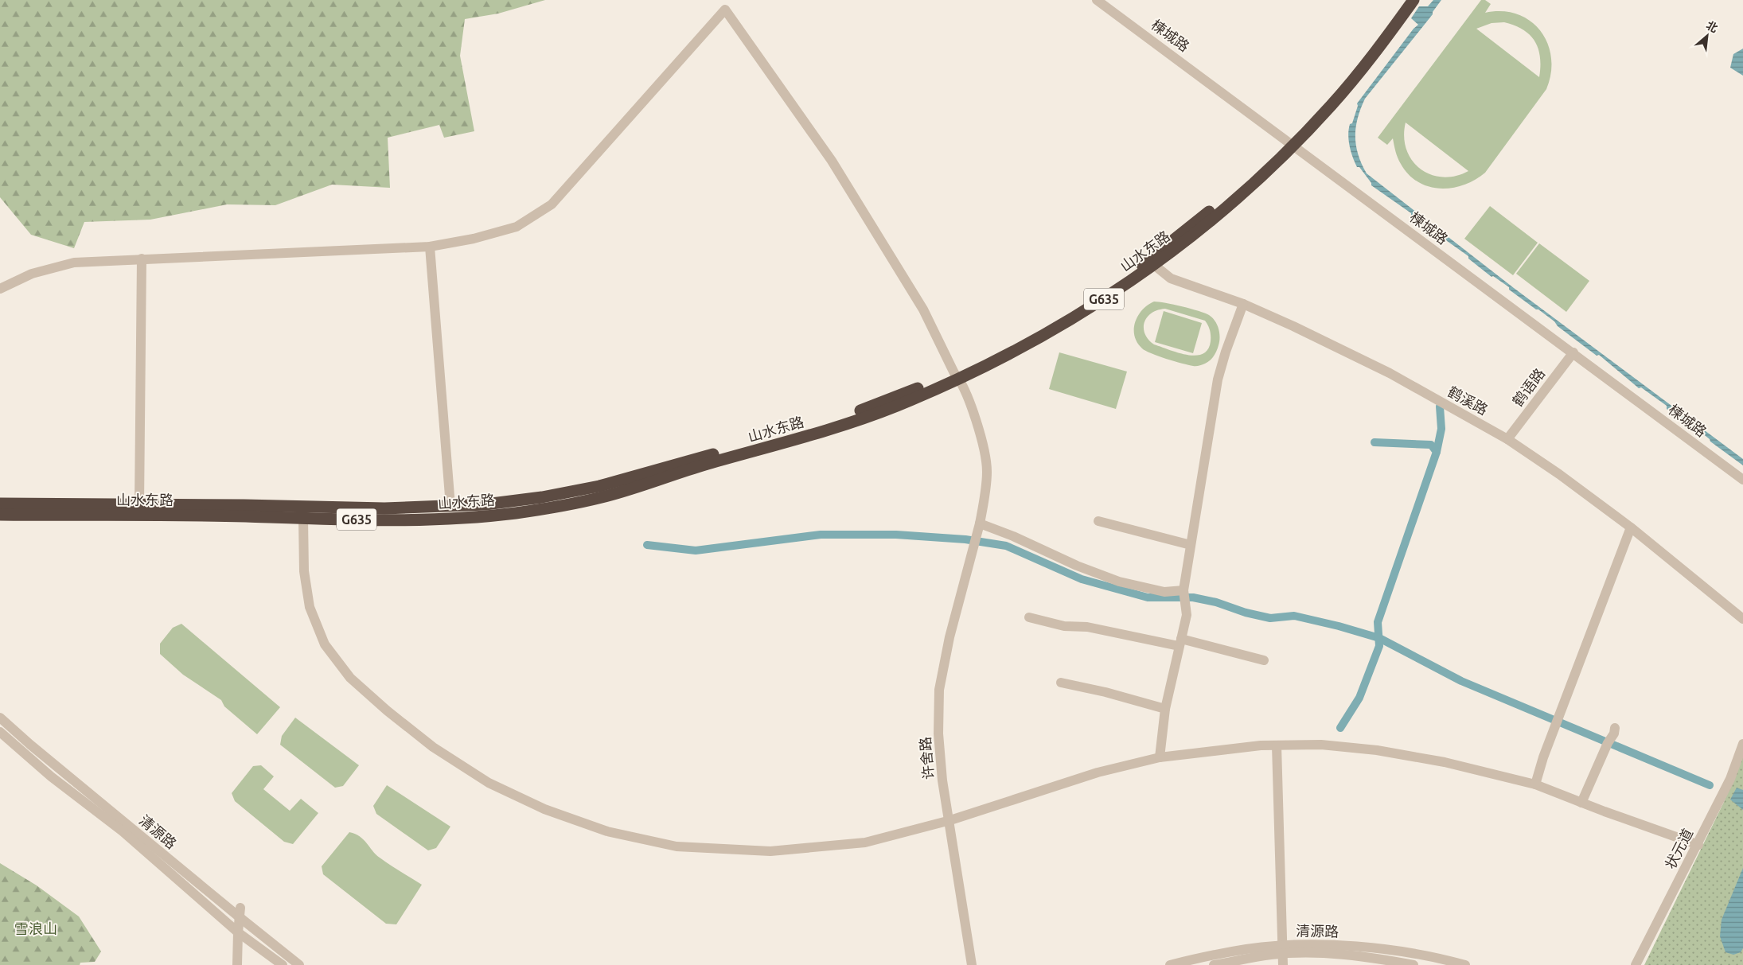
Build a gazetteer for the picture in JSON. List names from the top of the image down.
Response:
{
  "streets": {
    "highway": ["山水东路", "G635"],
    "street": [
      "楝城路",
      "鹤语路",
      "鹤溪路",
      "许舍路",
      "清源路",
      "状元道"
    ]
  },
  "crossings": [
    ["楝城路", "山水东路"],
    ["楝城路", "鹤语路"],
    ["山水东路", "鹤溪路"],
    ["山水东路", "许舍路"],
    ["鹤语路", "鹤溪路"]
  ],
  "parks": ["雪浪山"],
  "north": "top right"
}
